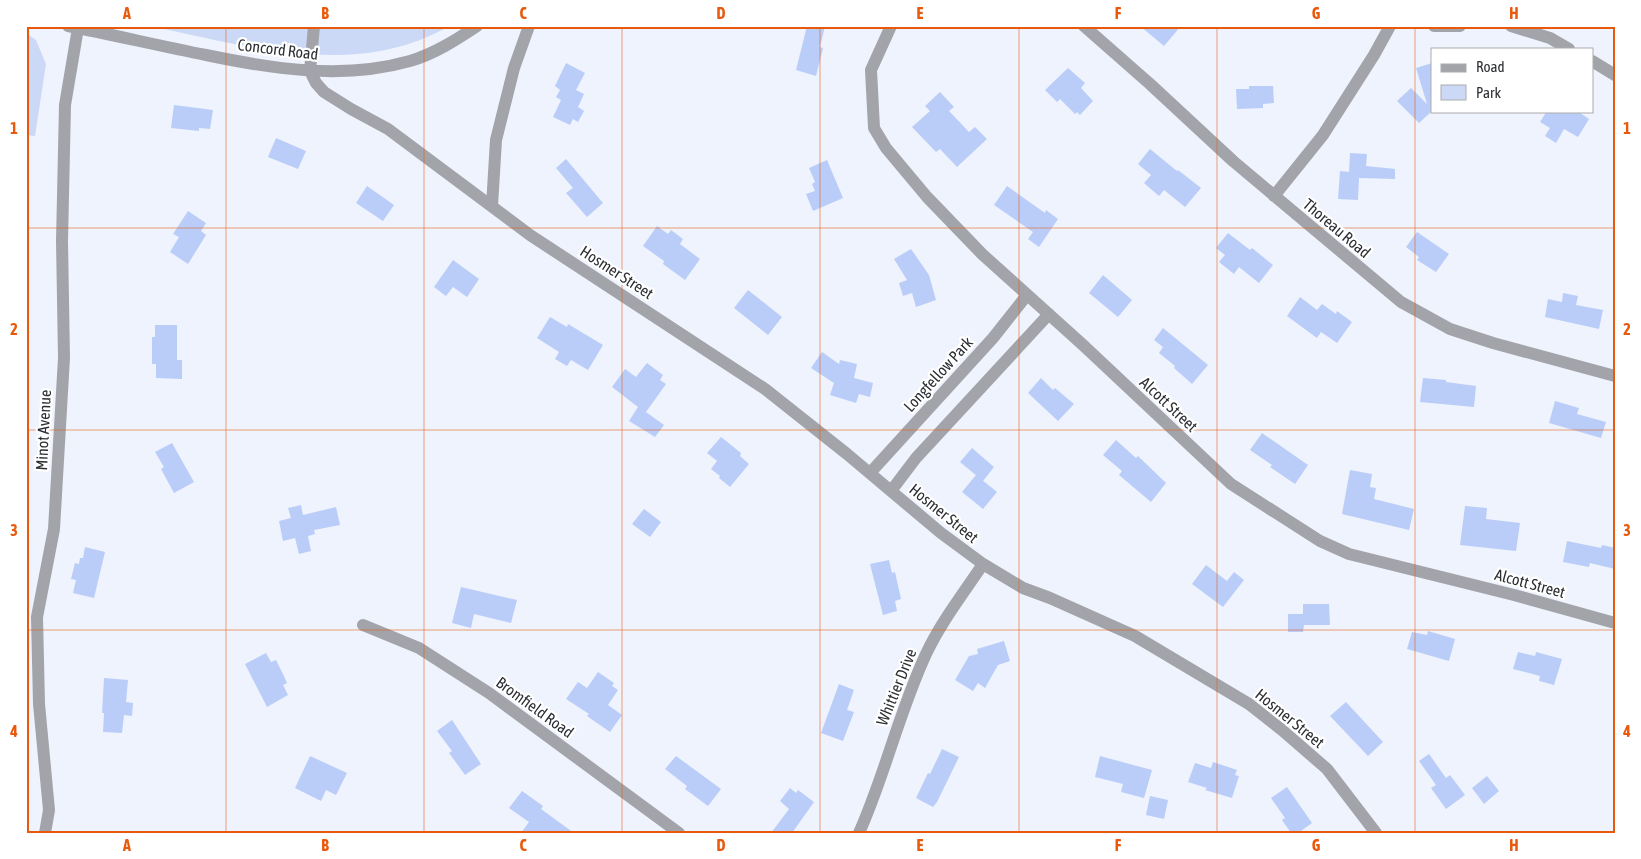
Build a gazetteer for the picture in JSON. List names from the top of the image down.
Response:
{
  "streets": {
    "street": [
      "Concord Road",
      "Thoreau Road",
      "Hosmer Street",
      "Longfellow Park",
      "Alcott Street",
      "Minot Avenue",
      "Whittier Drive",
      "Bromfield Road"
    ]
  },
  "crossings": [
    ["Concord Road", "Hosmer Street"],
    ["Concord Road", "Minot Avenue"],
    ["Hosmer Street", "Longfellow Park"],
    ["Hosmer Street", "Whittier Drive"],
    ["Longfellow Park", "Alcott Street"]
  ],
  "legend": ["Road", "Park"],
  "grid": {
    "columns": [
      "A",
      "B",
      "C",
      "D",
      "E",
      "F",
      "G",
      "H"
    ],
    "rows": [
      "1",
      "2",
      "3",
      "4"
    ]
  }
}
